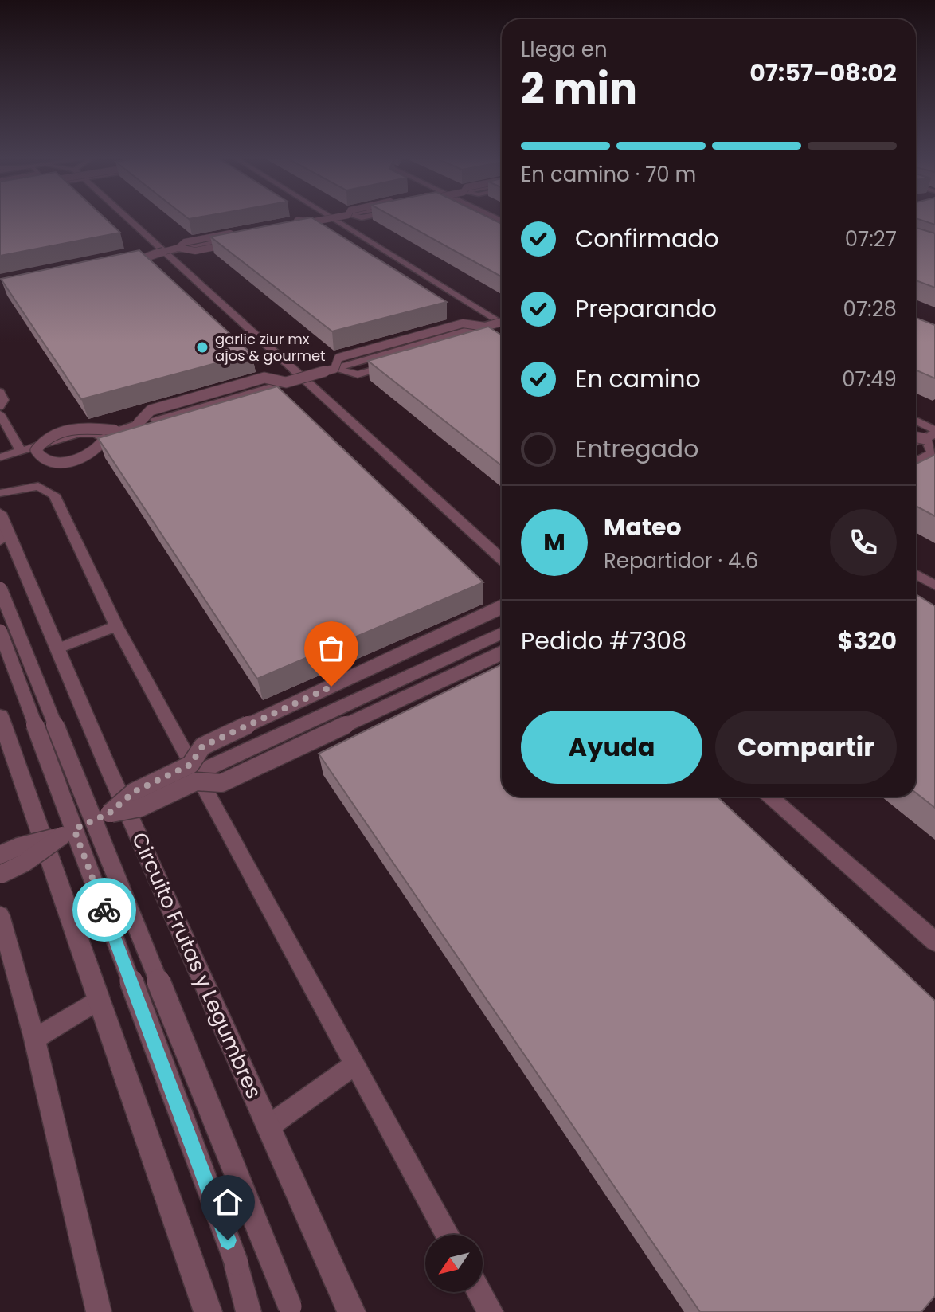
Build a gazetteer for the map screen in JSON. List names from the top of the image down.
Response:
{
  "streets": {
    "street": ["Circuito Frutas y Legumbres"]
  },
  "places": ["garlic ziur mx ajos & gourmet"],
  "north": "bottom left",
  "page": {
    "heading": ["2 min", "Llega en", "07:57–08:02"],
    "panel": [
      "Mateo",
      "Repartidor · 4.6",
      "Pedido #7308",
      "$320"
    ],
    "bar": "En camino · 70 m",
    "list": [
      ["Confirmado", "07:27"],
      ["Preparando", "07:28"],
      ["En camino", "07:49"],
      "Entregado"
    ],
    "round": "M",
    "buttons": ["Ayuda", "Compartir"]
  }
}
